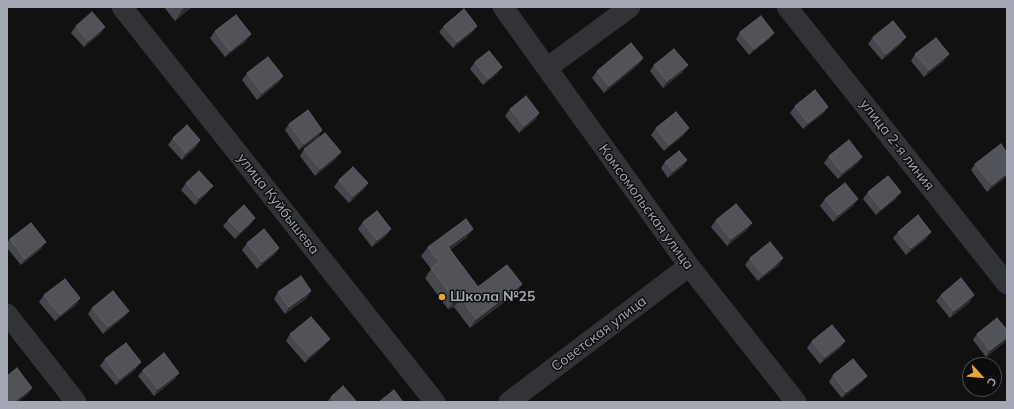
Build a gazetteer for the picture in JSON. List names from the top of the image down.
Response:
{
  "streets": {
    "street": [
      "улица 2-я линия",
      "улица Куйбышева",
      "Комсомольская улица",
      "Советская улица"
    ]
  },
  "crossings": [
    ["Комсомольская улица", "Советская улица"]
  ],
  "places": ["Школа №25"],
  "north": "bottom right"
}
